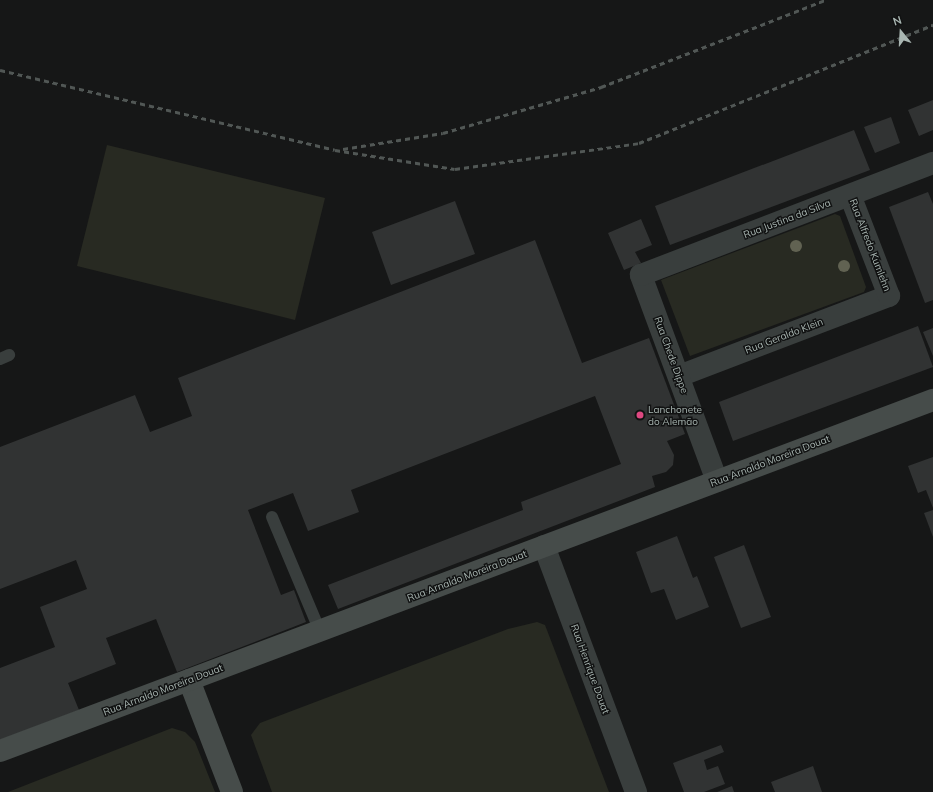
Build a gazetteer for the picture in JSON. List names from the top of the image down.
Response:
{
  "streets": {
    "street": [
      "Rua Justina da Silva",
      "Rua Alfredo Kumlehn",
      "Rua Geraldo Klein",
      "Rua Chede Dippe",
      "Rua Arnaldo Moreira Douat",
      "Rua Henrique Douat"
    ]
  },
  "crossings": [
    ["Rua Justina da Silva", "Rua Alfredo Kumlehn"],
    ["Rua Justina da Silva", "Rua Chede Dippe"],
    ["Rua Alfredo Kumlehn", "Rua Geraldo Klein"],
    ["Rua Geraldo Klein", "Rua Chede Dippe"],
    ["Rua Chede Dippe", "Rua Arnaldo Moreira Douat"],
    ["Rua Arnaldo Moreira Douat", "Rua Henrique Douat"]
  ],
  "places": ["Lanchonete do Alemão"],
  "north": "top"
}
